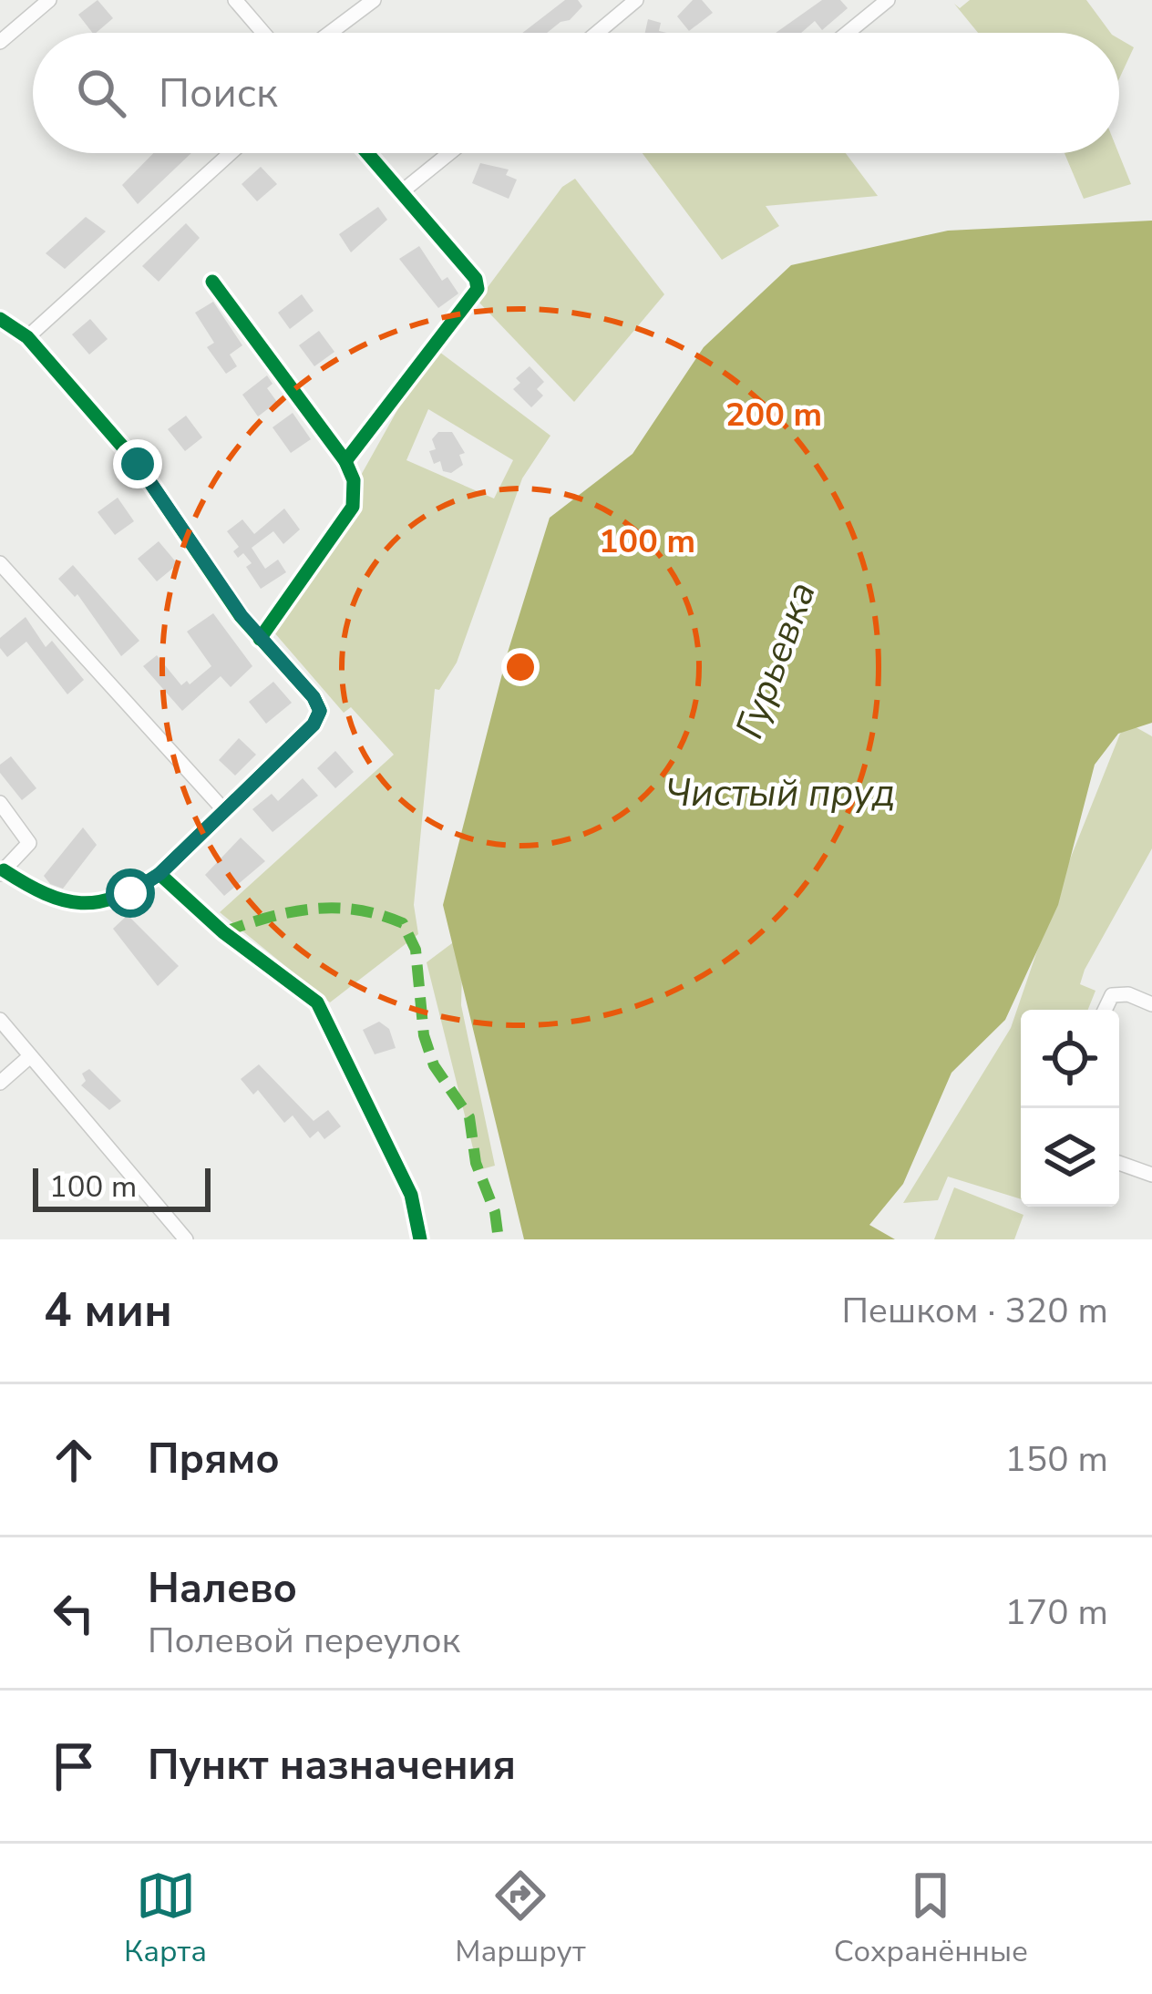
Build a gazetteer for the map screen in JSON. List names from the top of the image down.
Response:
{
  "water": ["Гурьевка", "Чистый пруд"],
  "scale_bar": "100 m",
  "page": {
    "search": "Поиск",
    "scale": "100 m",
    "heading": ["4 мин", "Пешком · 320 m"],
    "list": [
      ["Прямо", "150 m"],
      ["Налево", "Полевой переулок", "170 m"],
      "Пункт назначения"
    ],
    "nav": ["Карта", "Маршрут", "Сохранённые"]
  },
  "rings": ["200 m", "100 m"]
}
